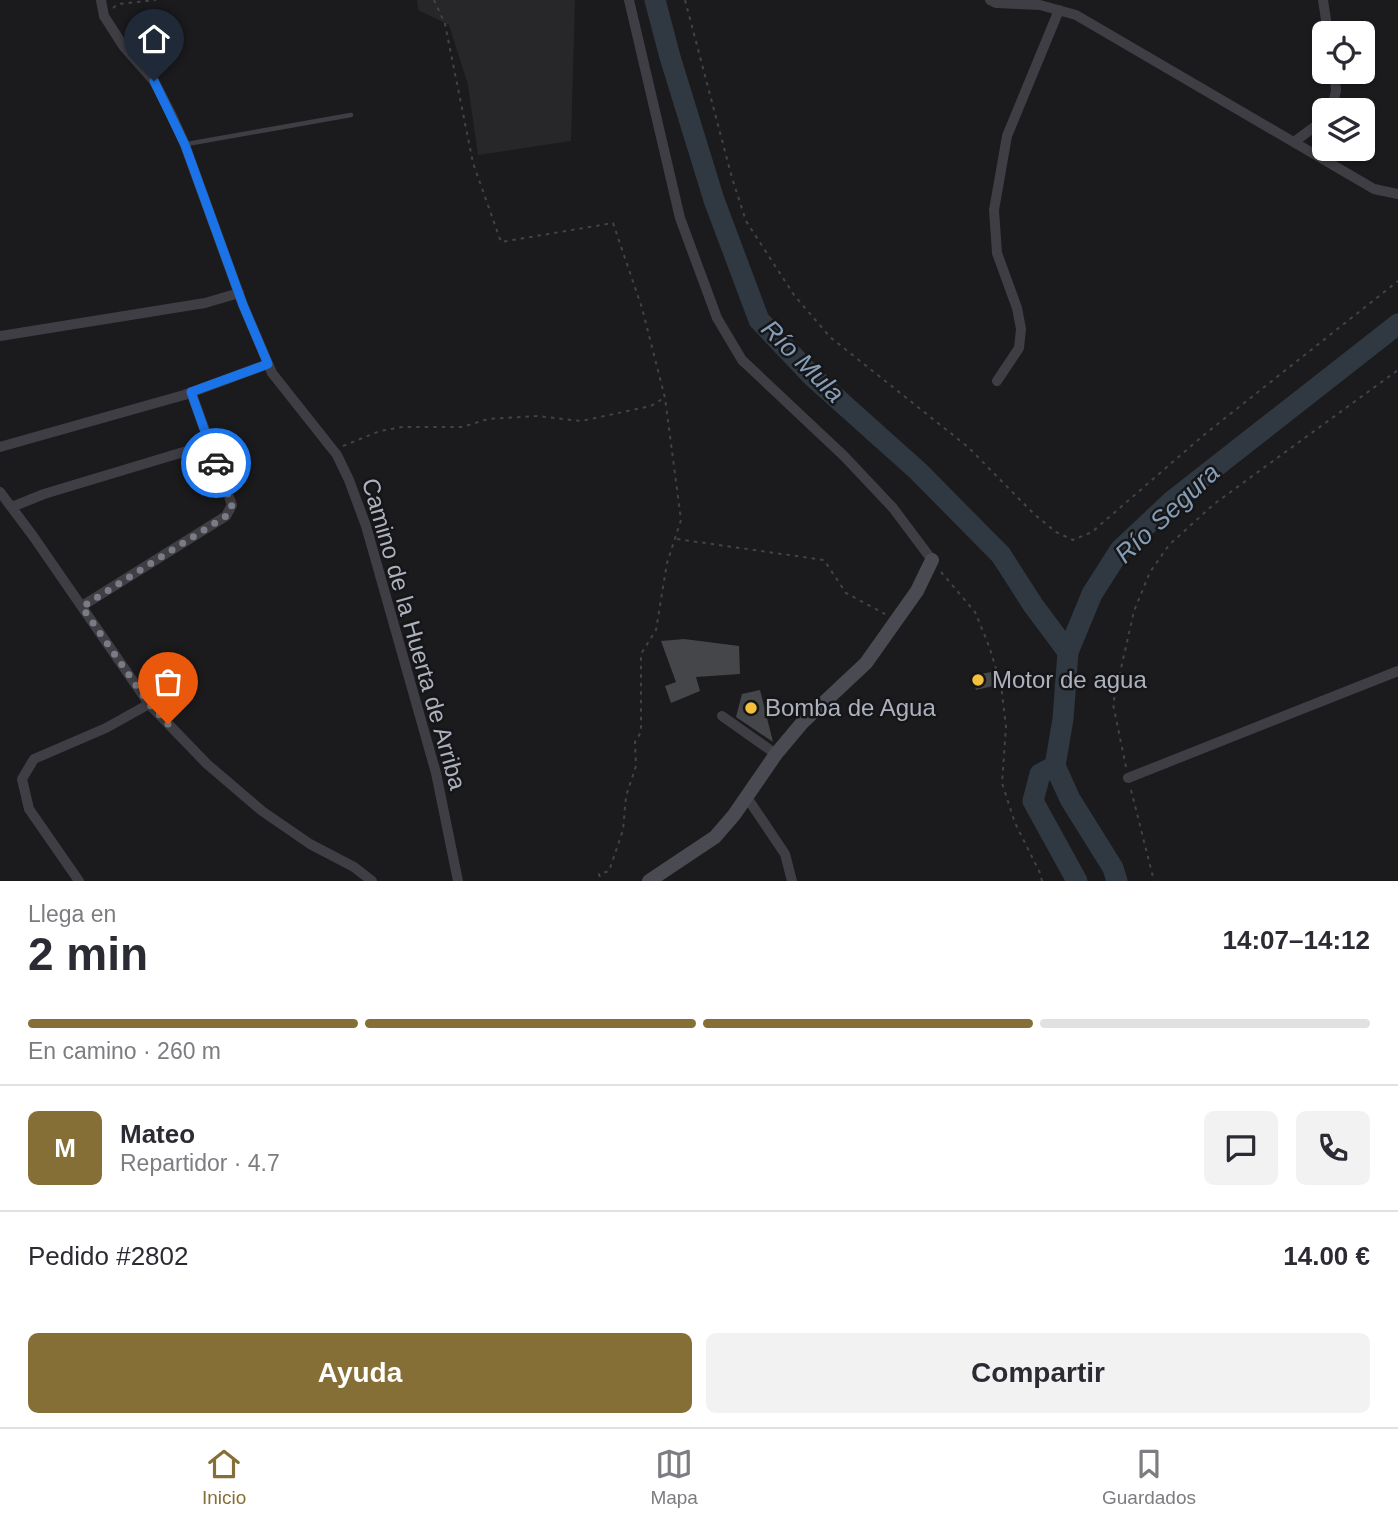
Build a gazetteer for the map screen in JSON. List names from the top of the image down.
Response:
{
  "streets": {
    "street": ["Camino de la Huerta de Arriba"]
  },
  "water": ["Río Mula", "Río Segura"],
  "places": ["Motor de agua", "Bomba de Agua"],
  "page": {
    "heading": ["2 min", "Llega en", "14:07–14:12"],
    "panel": [
      "Mateo",
      "Repartidor · 4.7",
      "Pedido #2802",
      "14.00 €"
    ],
    "bar": "En camino · 260 m",
    "round": "M",
    "buttons": ["Ayuda", "Compartir"],
    "tabs": ["Inicio", "Mapa", "Guardados"]
  }
}
